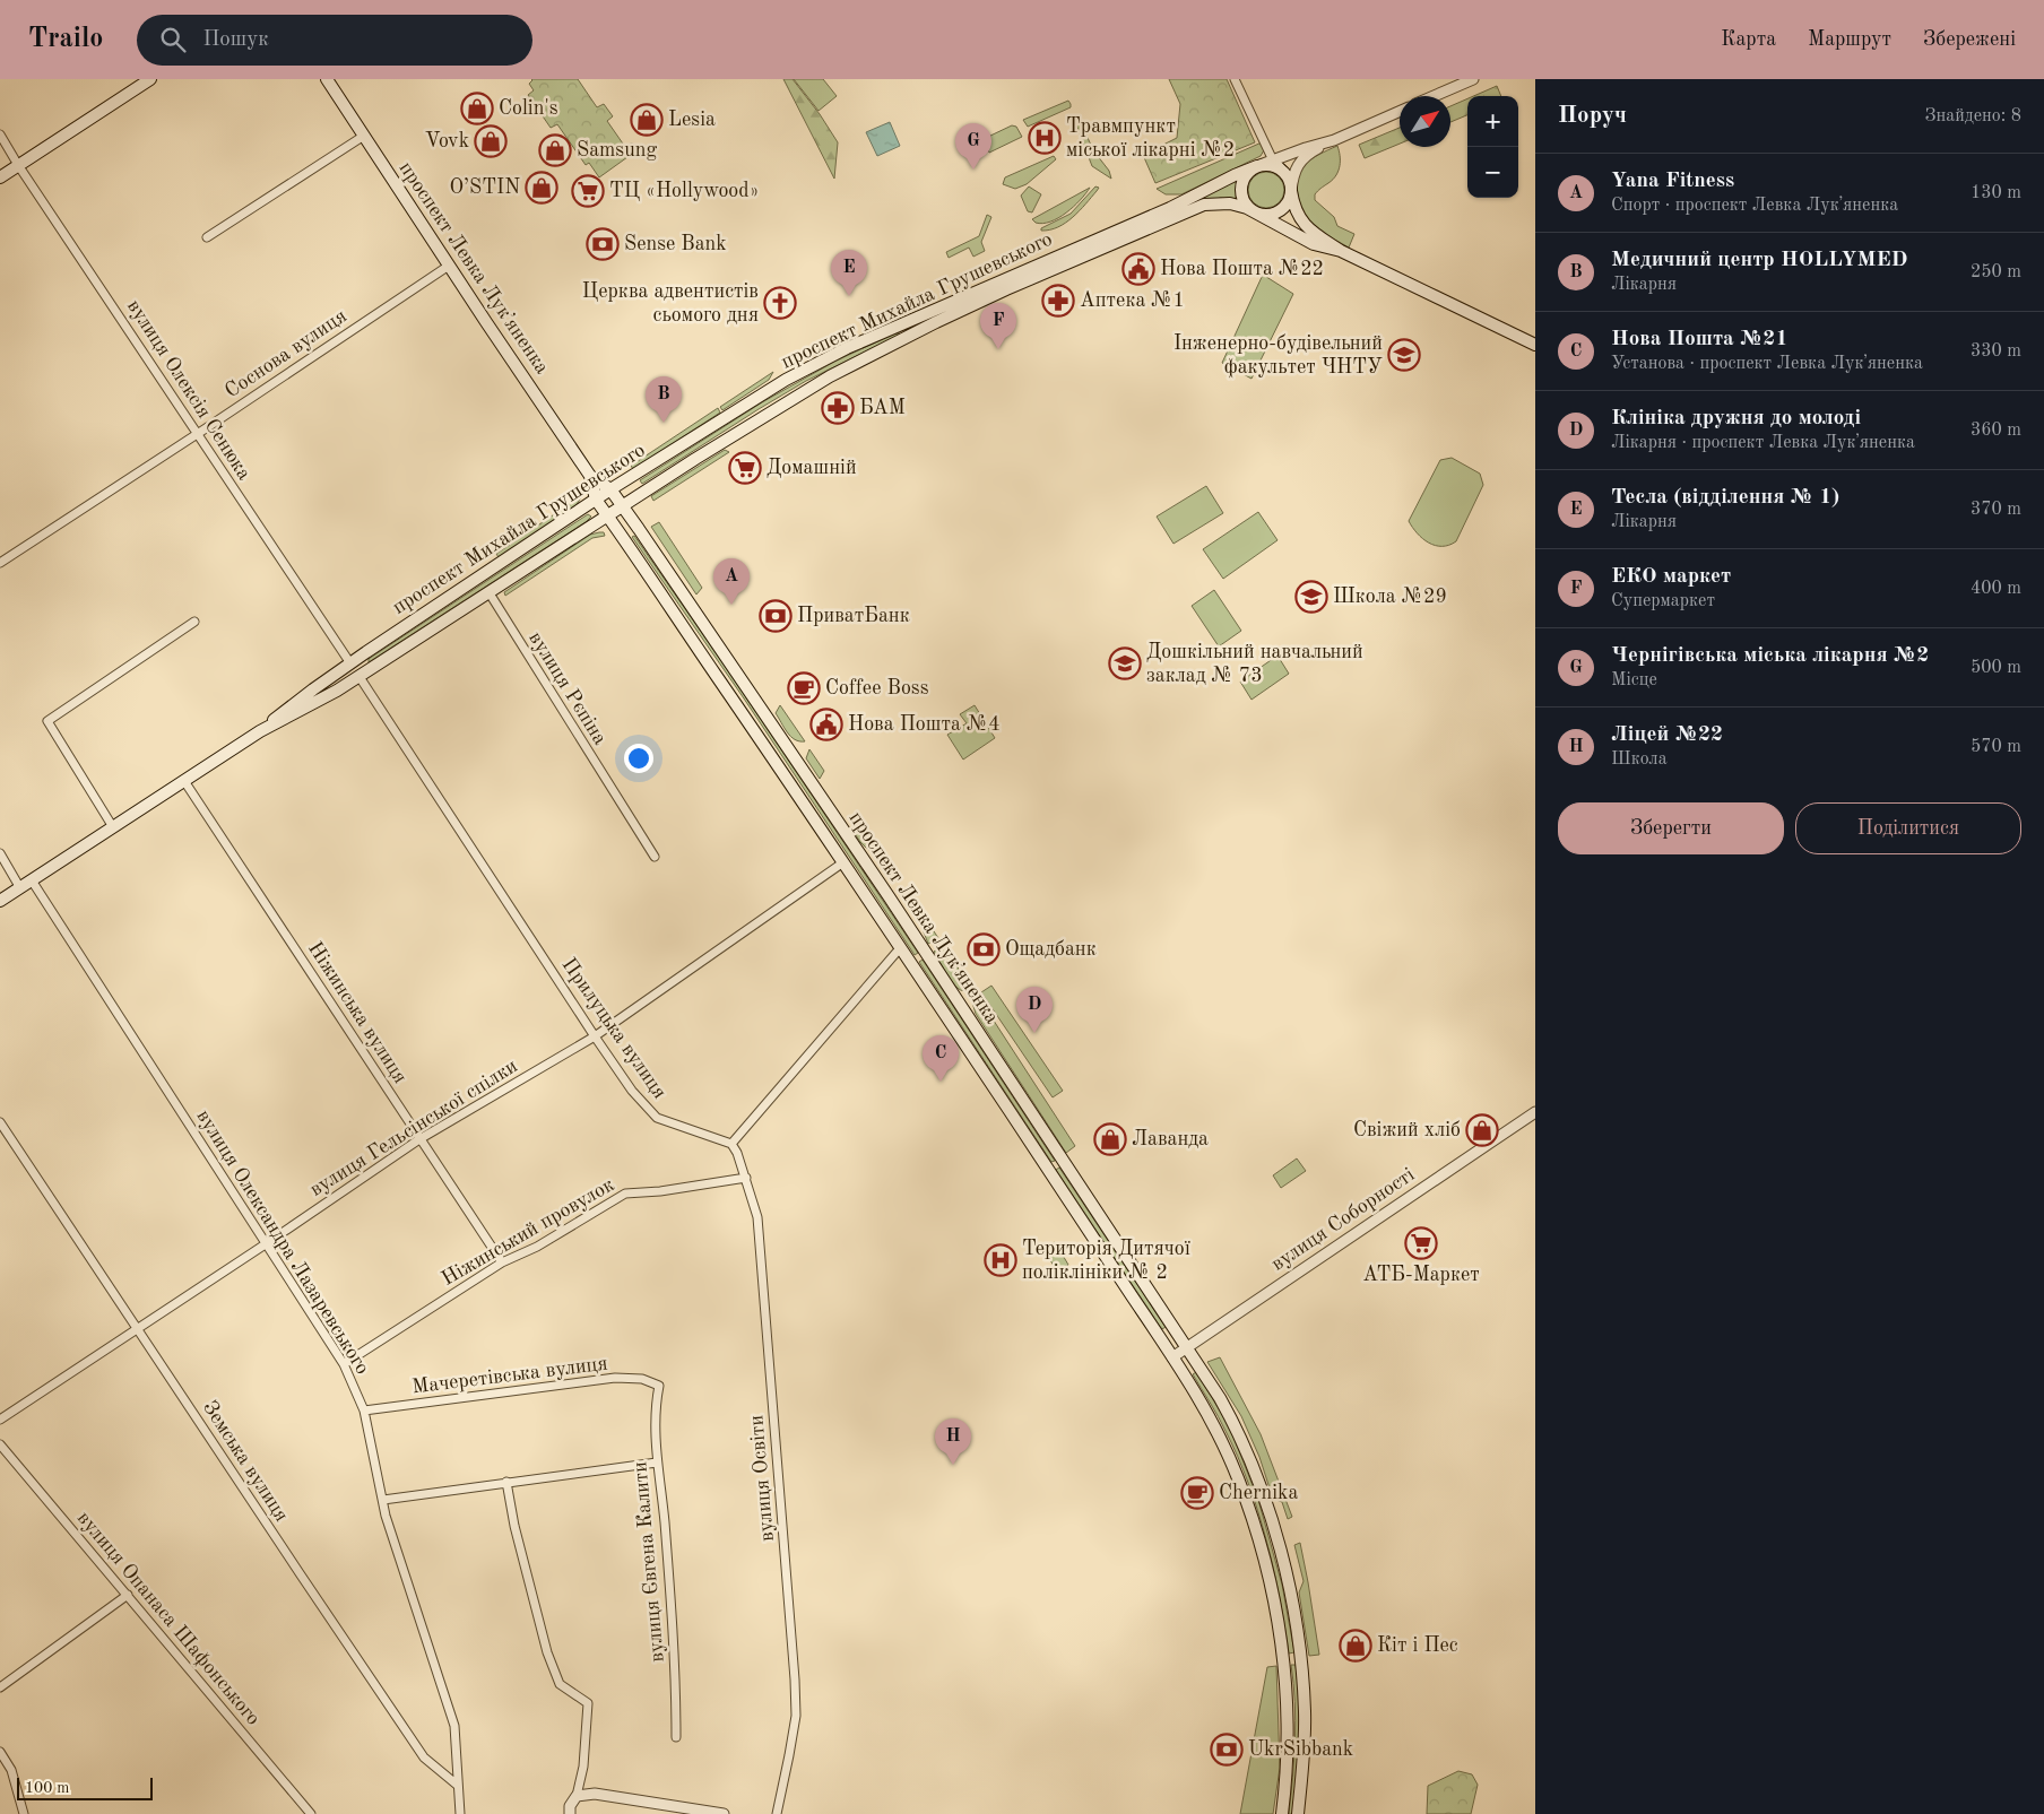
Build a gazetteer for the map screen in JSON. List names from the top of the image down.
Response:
{
  "streets": {
    "main road": ["проспект Левка Лукʼяненка", "проспект Михайла Грушевського"],
    "street": [
      "Соснова вулиця",
      "вулиця Олексія Сенюка",
      "вулиця Рєпіна",
      "Ніжинська вулиця",
      "Прилуцька вулиця",
      "вулиця Гельсінської спілки",
      "вулиця Соборності",
      "Ніжинський провулок",
      "вулиця Олександра Лазаревського",
      "Мачеретівська вулиця",
      "Земська вулиця",
      "вулиця Освіти",
      "вулиця Євгена Калити",
      "вулиця Опанаса Шафонського"
    ]
  },
  "crossings": [
    ["проспект Левка Лукʼяненка", "проспект Михайла Грушевського"],
    ["проспект Левка Лукʼяненка", "Соснова вулиця"],
    ["проспект Левка Лукʼяненка", "вулиця Гельсінської спілки"],
    ["проспект Левка Лукʼяненка", "вулиця Соборності"],
    ["проспект Михайла Грушевського", "вулиця Олексія Сенюка"],
    ["проспект Михайла Грушевського", "вулиця Рєпіна"],
    ["проспект Михайла Грушевського", "Ніжинська вулиця"],
    ["проспект Михайла Грушевського", "Прилуцька вулиця"],
    ["проспект Михайла Грушевського", "вулиця Олександра Лазаревського"],
    ["Соснова вулиця", "вулиця Олексія Сенюка"],
    ["Ніжинська вулиця", "вулиця Гельсінської спілки"],
    ["Ніжинська вулиця", "Ніжинський провулок"],
    ["Прилуцька вулиця", "вулиця Гельсінської спілки"],
    ["Прилуцька вулиця", "вулиця Освіти"],
    ["вулиця Гельсінської спілки", "вулиця Олександра Лазаревського"],
    ["вулиця Гельсінської спілки", "Земська вулиця"],
    ["Ніжинський провулок", "вулиця Олександра Лазаревського"],
    ["Ніжинський провулок", "вулиця Освіти"],
    ["вулиця Олександра Лазаревського", "Мачеретівська вулиця"],
    ["вулиця Олександра Лазаревського", "Земська вулиця"],
    ["Мачеретівська вулиця", "вулиця Євгена Калити"]
  ],
  "places": {
    "shop": [
      "Colin's",
      "Lesia",
      "Vovk",
      "Samsung",
      "O’STIN",
      "Свіжий хліб",
      "Лаванда",
      "Кіт і Пес"
    ],
    "hospital": ["Травмпункт міської лікарні №2", "Територія Дитячої поліклініки № 2"],
    "supermarket": ["ТЦ «Hollywood»", "Домашній", "АТБ-Маркет"],
    "bank": [
      "Sense Bank",
      "ПриватБанк",
      "Ощадбанк",
      "UkrSibbank"
    ],
    "public building": ["Нова Пошта №22", "Нова Пошта №4"],
    "pharmacy": ["Аптека №1", "БАМ"],
    "church": ["Церква адвентистів сьомого дня"],
    "school or university": ["Інженерно-будівельний факультет ЧНТУ", "Школа №29", "Дошкільний навчальний заклад № 73"],
    "cafe": ["Coffee Boss", "Chernika"]
  },
  "scale_bar": "100 m",
  "north": "top right",
  "page": {
    "header": "Trailo",
    "search": "Пошук",
    "nav": ["Карта", "Маршрут", "Збережені"],
    "heading": ["Поруч", "Знайдено: 8"],
    "map_buttons": ["+", "−"],
    "pins": [
      "G",
      "E",
      "F",
      "B",
      "A",
      "D",
      "C",
      "H"
    ],
    "list": [
      {
        "mark": "A",
        "name": "Yana Fitness",
        "note": "Спорт · проспект Левка Лукʼяненка",
        "value": "130 m"
      },
      {
        "mark": "B",
        "name": "Медичний центр HOLLYMED",
        "note": "Лікарня",
        "value": "250 m"
      },
      {
        "mark": "C",
        "name": "Нова Пошта №21",
        "note": "Установа · проспект Левка Лукʼяненка",
        "value": "330 m"
      },
      {
        "mark": "D",
        "name": "Клініка дружня до молоді",
        "note": "Лікарня · проспект Левка Лукʼяненка",
        "value": "360 m"
      },
      {
        "mark": "E",
        "name": "Тесла (відділення № 1)",
        "note": "Лікарня",
        "value": "370 m"
      },
      {
        "mark": "F",
        "name": "ЕКО маркет",
        "note": "Супермаркет",
        "value": "400 m"
      },
      {
        "mark": "G",
        "name": "Чернігівська міська лікарня №2",
        "note": "Місце",
        "value": "500 m"
      },
      {
        "mark": "H",
        "name": "Ліцей №22",
        "note": "Школа",
        "value": "570 m"
      }
    ],
    "buttons": ["Зберегти", "Поділитися"],
    "scale": "100 m"
  }
}
